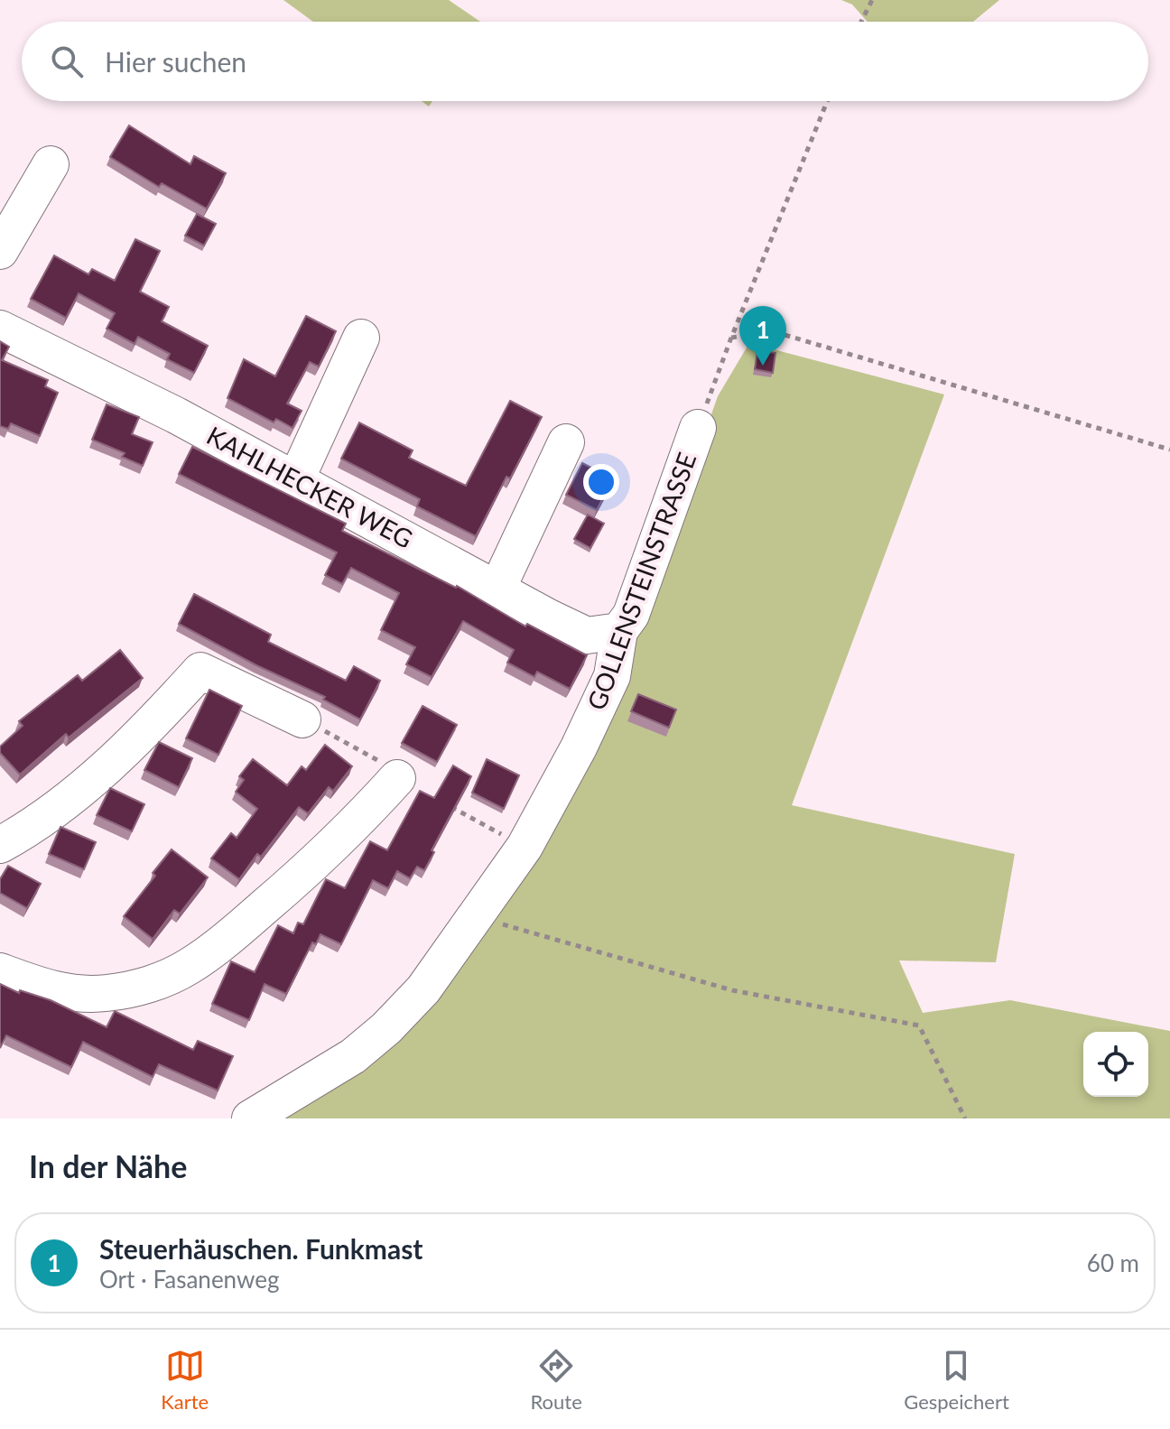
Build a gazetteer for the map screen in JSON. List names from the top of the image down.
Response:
{
  "streets": {
    "street": ["KAHLHECKER WEG", "GOLLENSTEINSTRASSE"]
  },
  "crossings": [
    ["KAHLHECKER WEG", "GOLLENSTEINSTRASSE"]
  ],
  "page": {
    "search": "Hier suchen",
    "pins": "1",
    "heading": "In der Nähe",
    "list": [
      {
        "mark": "1",
        "name": "Steuerhäuschen. Funkmast",
        "note": "Ort · Fasanenweg",
        "value": "60 m"
      }
    ],
    "nav": ["Karte", "Route", "Gespeichert"]
  }
}
